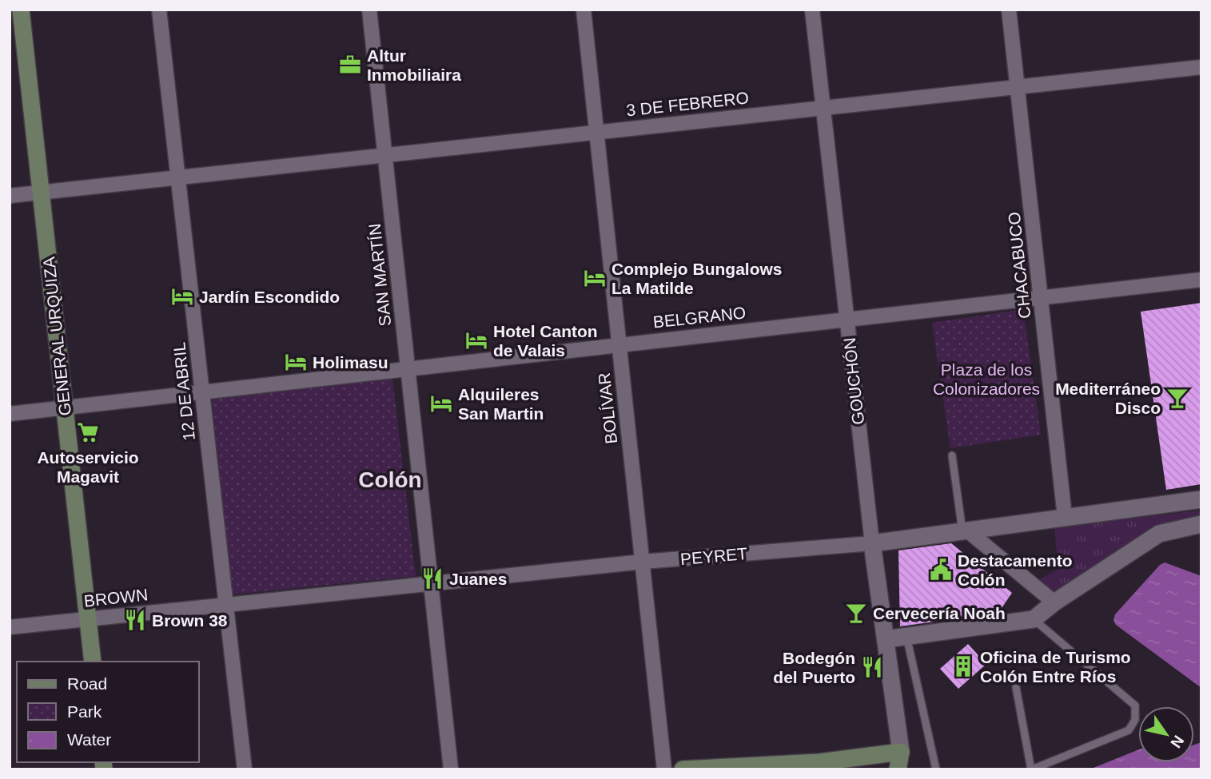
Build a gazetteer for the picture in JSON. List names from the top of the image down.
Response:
{
  "streets": {
    "main road": ["GENERAL URQUIZA"],
    "street": [
      "3 DE FEBRERO",
      "CHACABUCO",
      "SAN MARTÍN",
      "BELGRANO",
      "GOUCHÓN",
      "12 DE ABRIL",
      "BOLÍVAR",
      "PEYRET",
      "BROWN"
    ]
  },
  "crossings": [
    ["3 DE FEBRERO", "CHACABUCO"],
    ["3 DE FEBRERO", "SAN MARTÍN"],
    ["3 DE FEBRERO", "GENERAL URQUIZA"],
    ["3 DE FEBRERO", "GOUCHÓN"],
    ["3 DE FEBRERO", "12 DE ABRIL"],
    ["3 DE FEBRERO", "BOLÍVAR"],
    ["CHACABUCO", "BELGRANO"],
    ["CHACABUCO", "PEYRET"],
    ["SAN MARTÍN", "BELGRANO"],
    ["SAN MARTÍN", "PEYRET"],
    ["BELGRANO", "GENERAL URQUIZA"],
    ["BELGRANO", "GOUCHÓN"],
    ["BELGRANO", "12 DE ABRIL"],
    ["BELGRANO", "BOLÍVAR"],
    ["GENERAL URQUIZA", "BROWN"],
    ["GOUCHÓN", "PEYRET"],
    ["12 DE ABRIL", "PEYRET"],
    ["12 DE ABRIL", "BROWN"],
    ["BOLÍVAR", "PEYRET"],
    ["PEYRET", "BROWN"]
  ],
  "districts": ["Colón"],
  "parks": ["Plaza de los Colonizadores"],
  "places": {
    "office": ["Altur Inmobiliaira"],
    "hotel": [
      "Complejo Bungalows La Matilde",
      "Jardín Escondido",
      "Hotel Canton de Valais",
      "Holimasu",
      "Alquileres San Martin"
    ],
    "bar": ["Mediterráneo Disco", "Cervecería Noah"],
    "supermarket": ["Autoservicio Magavit"],
    "public building": ["Destacamento Colón"],
    "restaurant": ["Juanes", "Brown 38", "Bodegón del Puerto"],
    "building": ["Oficina de Turismo Colón Entre Ríos"]
  },
  "legend": ["Road", "Park", "Water"],
  "north": "bottom right"
}
